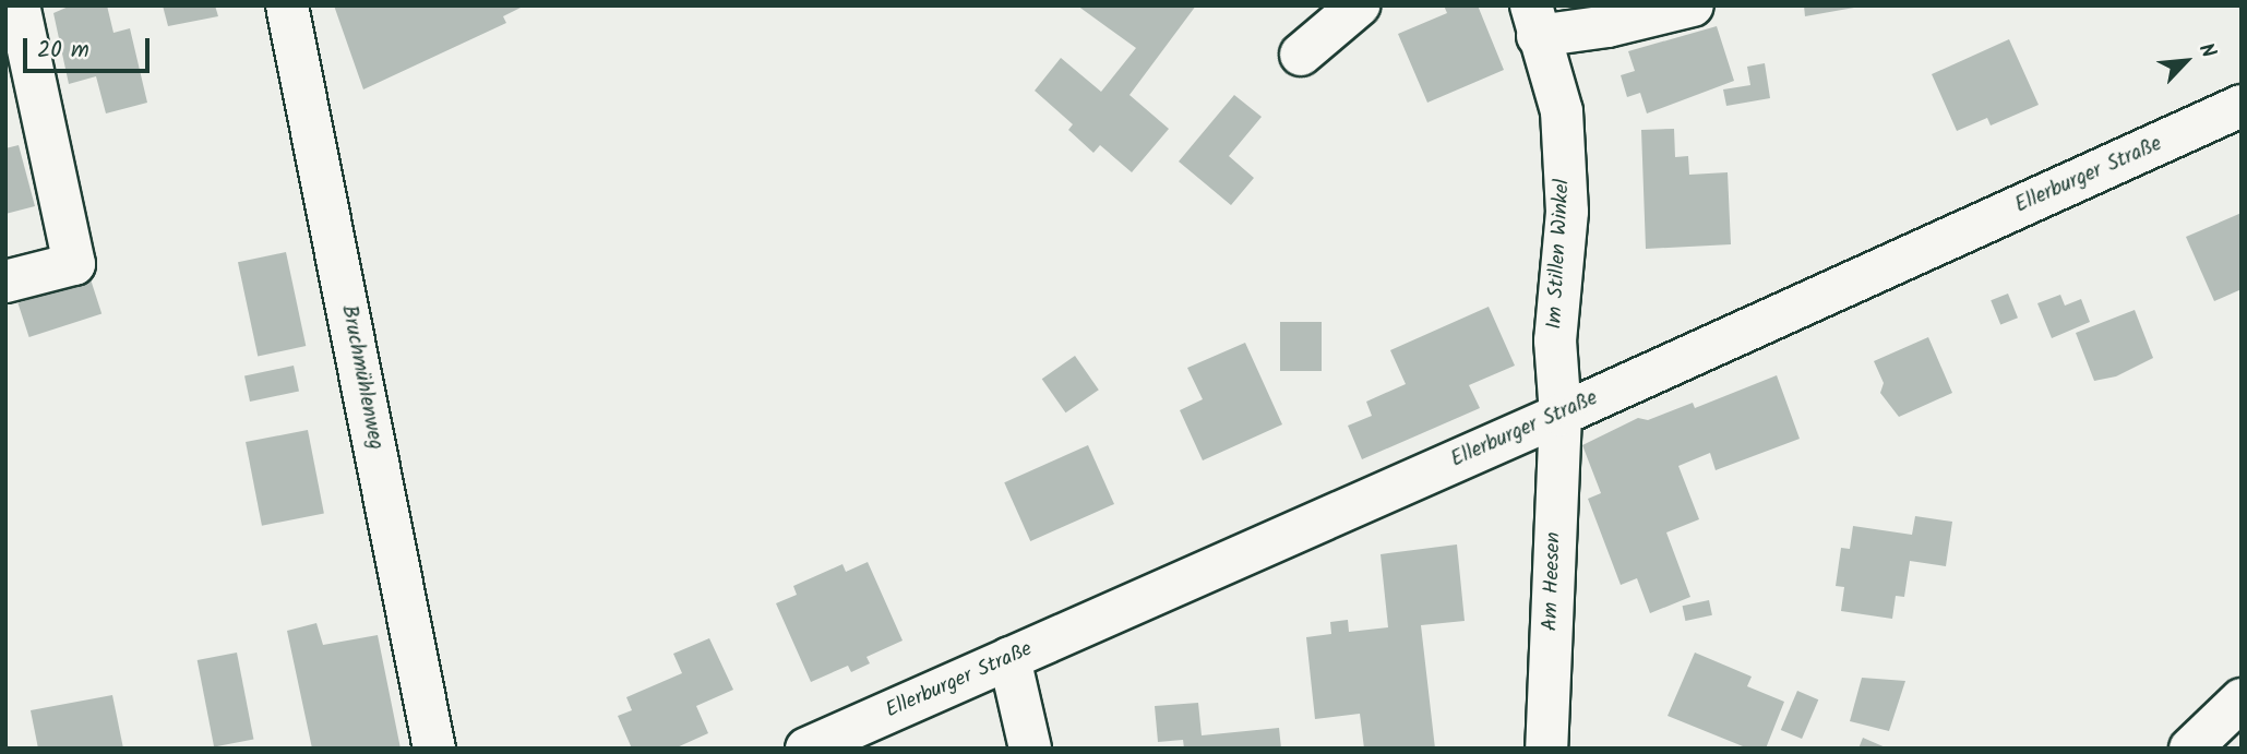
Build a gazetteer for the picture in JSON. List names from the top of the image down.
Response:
{
  "streets": {
    "street": [
      "Ellerburger Straße",
      "Im Stillen Winkel",
      "Bruchmühlenweg",
      "Am Heesen"
    ]
  },
  "crossings": [
    ["Ellerburger Straße", "Im Stillen Winkel"],
    ["Ellerburger Straße", "Am Heesen"],
    ["Im Stillen Winkel", "Am Heesen"]
  ],
  "scale_bar": "20 m",
  "north": "top right"
}
